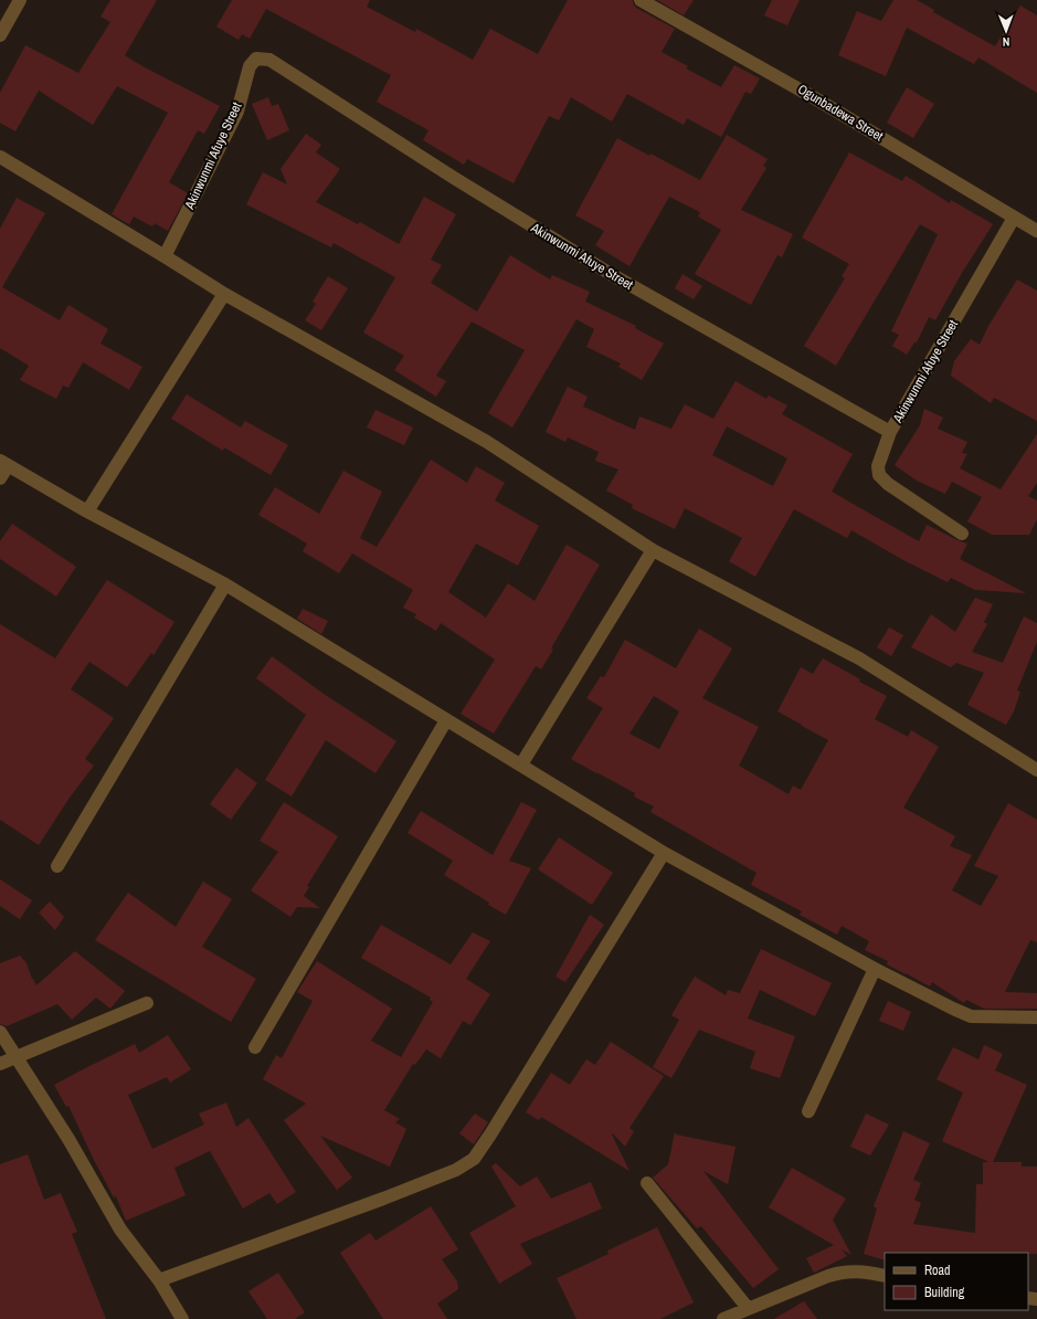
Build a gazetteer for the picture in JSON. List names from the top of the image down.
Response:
{
  "streets": {
    "street": ["Ogunbadewa Street", "Akinwunmi Afuye Street"]
  },
  "crossings": [
    ["Ogunbadewa Street", "Akinwunmi Afuye Street"]
  ],
  "legend": ["Road", "Building"],
  "north": "bottom"
}
